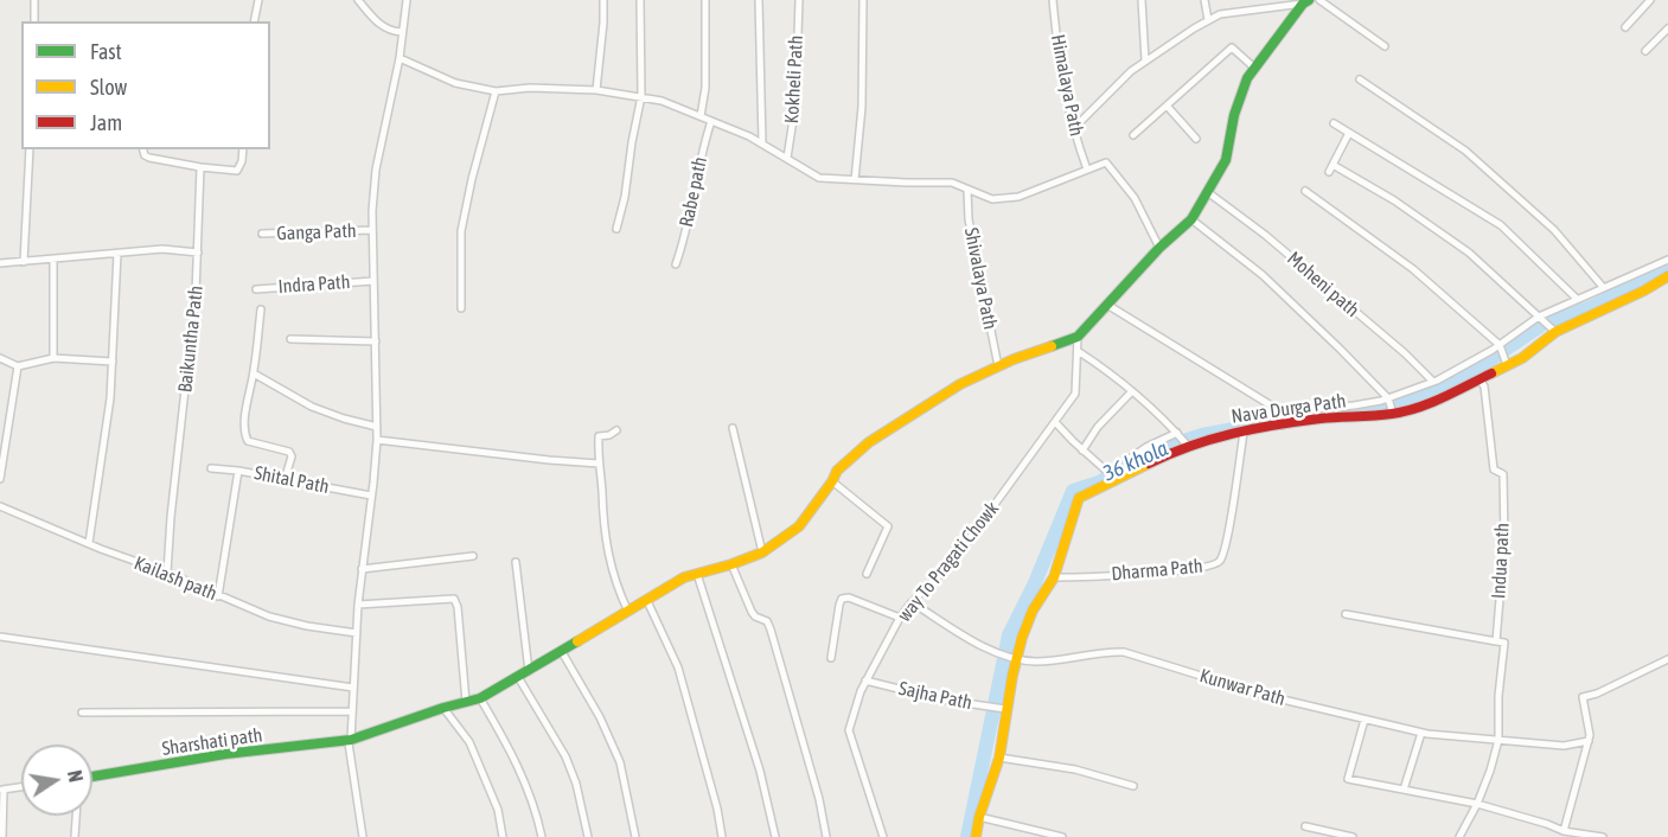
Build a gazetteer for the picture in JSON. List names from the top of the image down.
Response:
{
  "streets": {
    "street": [
      "Kokheli Path",
      "Himalaya Path",
      "Rabe path",
      "Ganga Path",
      "Shivalaya Path",
      "Indra Path",
      "Moheni path",
      "Baikuntha Path",
      "Nava Durga Path",
      "Shital Path",
      "Indua path",
      "way To Pragati Chowk",
      "Dharma Path",
      "Kailash path",
      "Kunwar Path",
      "Sajha Path",
      "Sharshati path"
    ]
  },
  "crossings": [
    ["Shivalaya Path", "Sharshati path"],
    ["Baikuntha Path", "Kailash path"],
    ["Nava Durga Path", "Indua path"],
    ["Nava Durga Path", "Dharma Path"],
    ["Nava Durga Path", "Kunwar Path"],
    ["Nava Durga Path", "Sajha Path"],
    ["Indua path", "Kunwar Path"],
    ["way To Pragati Chowk", "Kunwar Path"],
    ["way To Pragati Chowk", "Sajha Path"],
    ["way To Pragati Chowk", "Sharshati path"]
  ],
  "water": ["36 khola"],
  "legend": ["Fast", "Slow", "Jam"],
  "north": "right"
}
